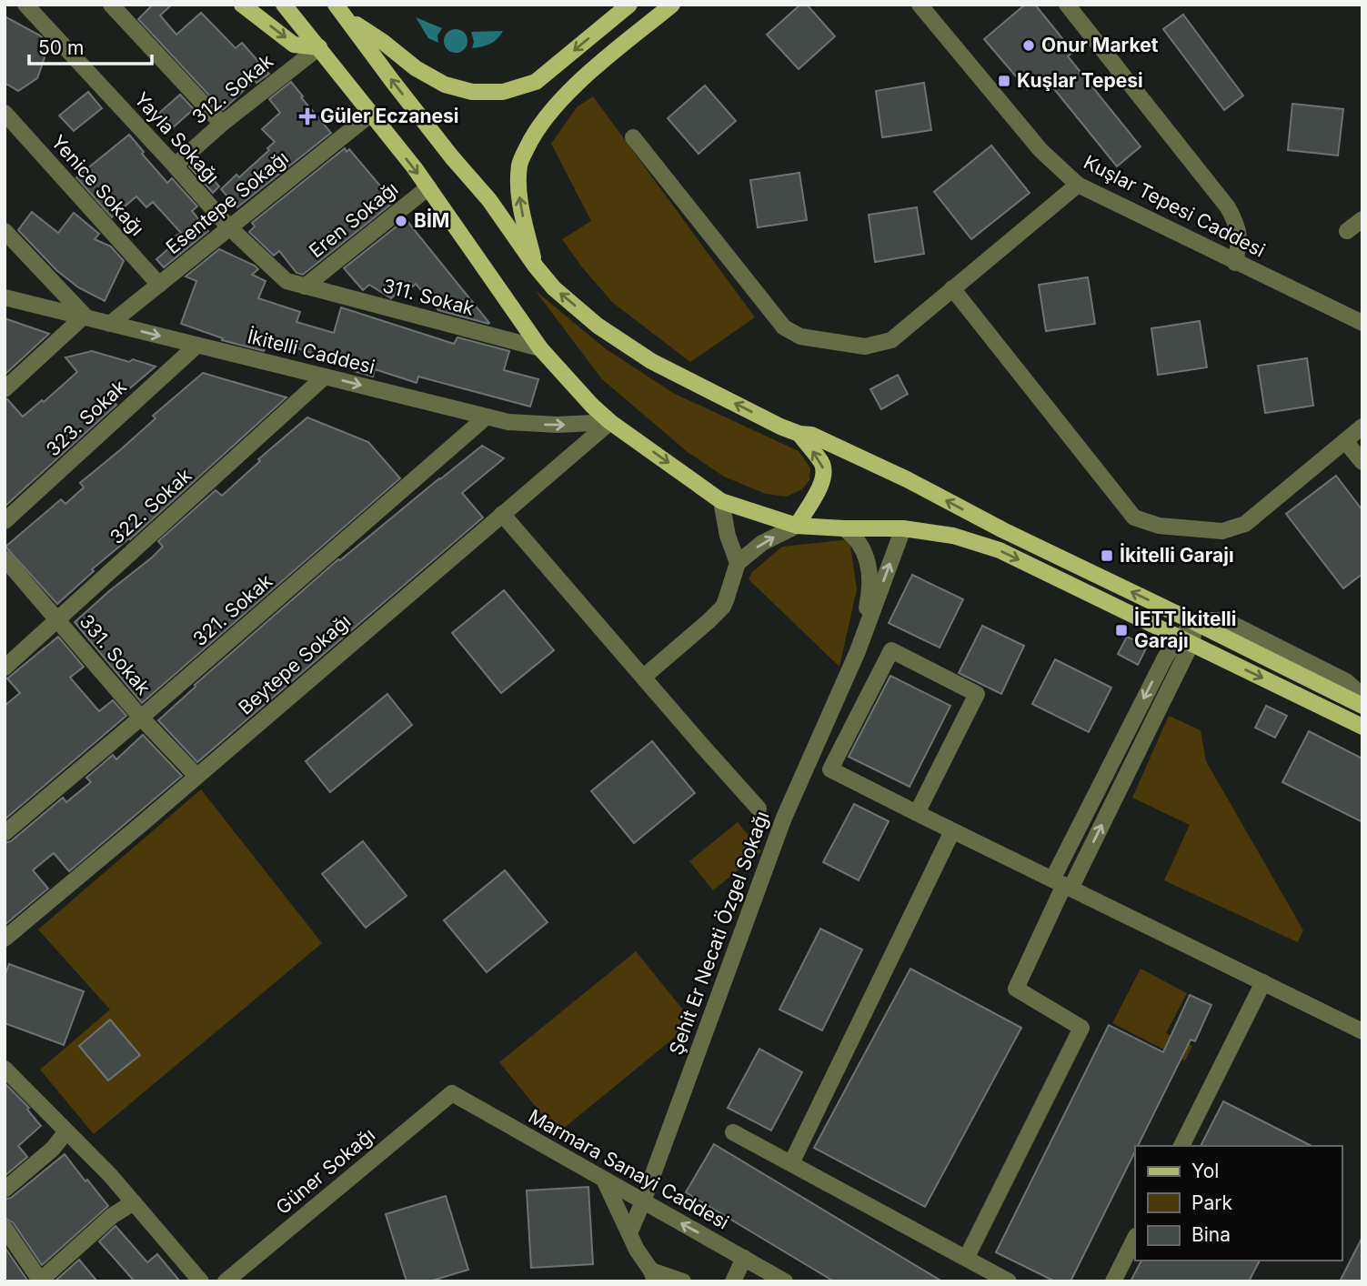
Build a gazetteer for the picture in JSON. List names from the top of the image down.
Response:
{
  "streets": {
    "street": [
      "312. Sokak",
      "Yayla Sokağı",
      "Yenice Sokağı",
      "Esentepe Sokağı",
      "Kuşlar Tepesi Caddesi",
      "Eren Sokağı",
      "311. Sokak",
      "İkitelli Caddesi",
      "323. Sokak",
      "322. Sokak",
      "321. Sokak",
      "331. Sokak",
      "Beytepe Sokağı",
      "Şehit Er Necati Özgel Sokağı",
      "Marmara Sanayi Caddesi",
      "Güner Sokağı"
    ]
  },
  "crossings": [
    ["312. Sokak", "Yayla Sokağı"],
    ["Yayla Sokağı", "Esentepe Sokağı"],
    ["Yayla Sokağı", "Eren Sokağı"],
    ["Yayla Sokağı", "311. Sokak"],
    ["Yenice Sokağı", "Esentepe Sokağı"],
    ["Esentepe Sokağı", "İkitelli Caddesi"],
    ["Eren Sokağı", "311. Sokak"],
    ["İkitelli Caddesi", "323. Sokak"],
    ["İkitelli Caddesi", "322. Sokak"],
    ["İkitelli Caddesi", "321. Sokak"],
    ["İkitelli Caddesi", "Beytepe Sokağı"],
    ["322. Sokak", "331. Sokak"],
    ["321. Sokak", "331. Sokak"],
    ["331. Sokak", "Beytepe Sokağı"],
    ["Şehit Er Necati Özgel Sokağı", "Marmara Sanayi Caddesi"],
    ["Marmara Sanayi Caddesi", "Güner Sokağı"]
  ],
  "one_way": ["İkitelli Caddesi"],
  "places": {
    "other": ["Onur Market", "BİM"],
    "transit": ["Kuşlar Tepesi", "İkitelli Garajı", "İETT İkitelli Garajı"],
    "health": ["Güler Eczanesi"]
  },
  "legend": ["Yol", "Park", "Bina"],
  "scale_bar": "50 m"
}
